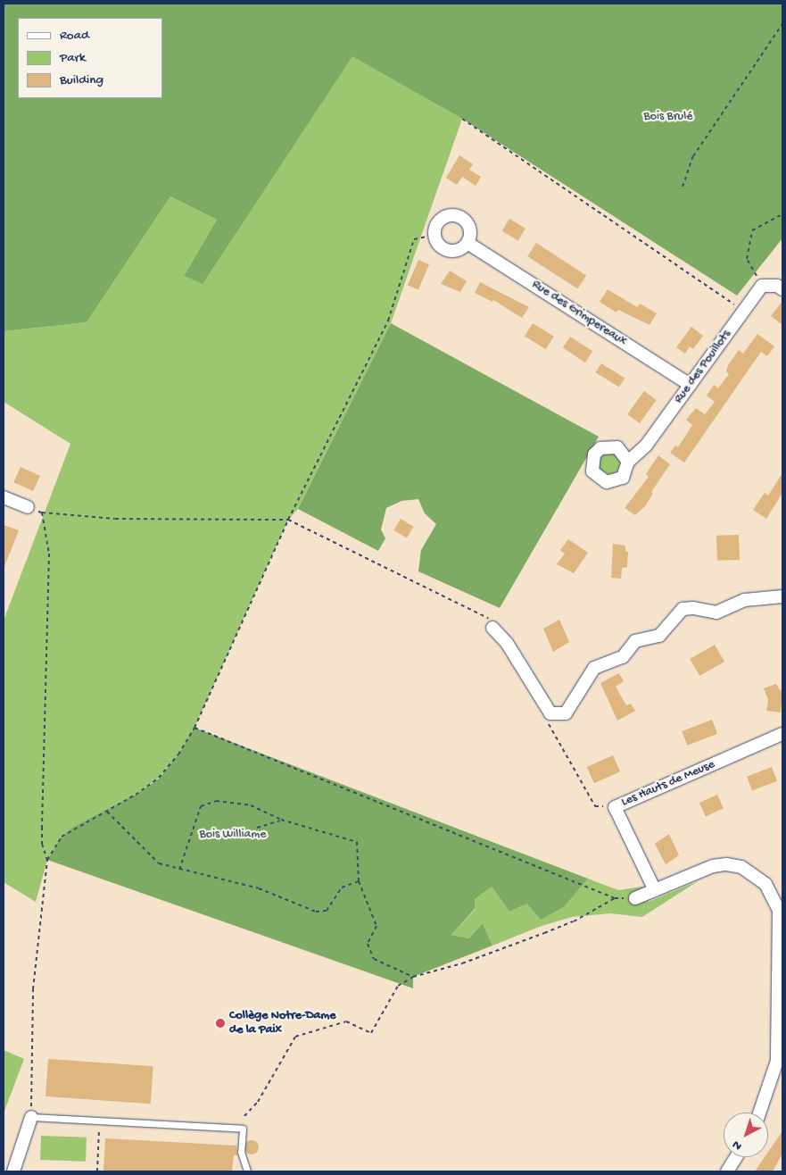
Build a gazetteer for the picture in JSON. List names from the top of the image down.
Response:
{
  "streets": {
    "street": ["Rue des Grimpereaux", "Rue des Pouillots", "Les Hauts de Meuse"]
  },
  "crossings": [
    ["Rue des Grimpereaux", "Rue des Pouillots"]
  ],
  "parks": ["Bois Brulé", "Bois Williame"],
  "places": ["Collège Notre-Dame de la Paix"],
  "legend": ["Road", "Park", "Building"],
  "north": "bottom left"
}
